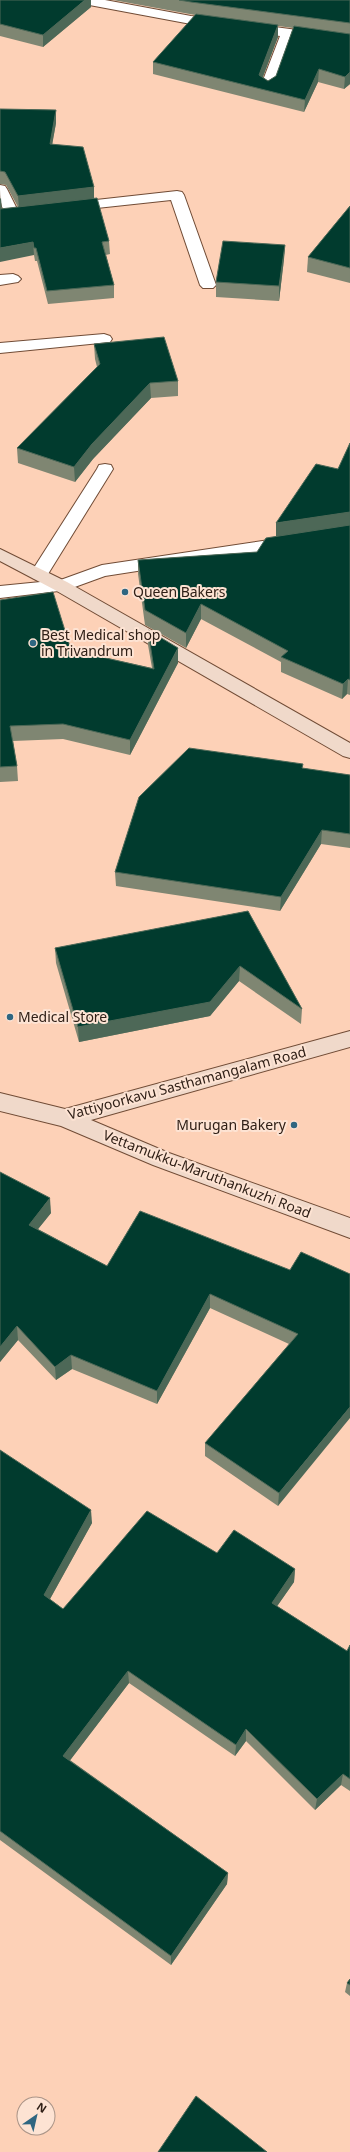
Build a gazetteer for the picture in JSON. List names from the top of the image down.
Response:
{
  "streets": {
    "main road": ["Vattiyoorkavu Sasthamangalam Road", "Vettamukku-Maruthankuzhi Road"]
  },
  "crossings": [
    ["Vattiyoorkavu Sasthamangalam Road", "Vettamukku-Maruthankuzhi Road"]
  ],
  "places": [
    "Queen Bakers",
    "Best Medical shop in Trivandrum",
    "Medical Store",
    "Murugan Bakery"
  ],
  "north": "top right"
}
